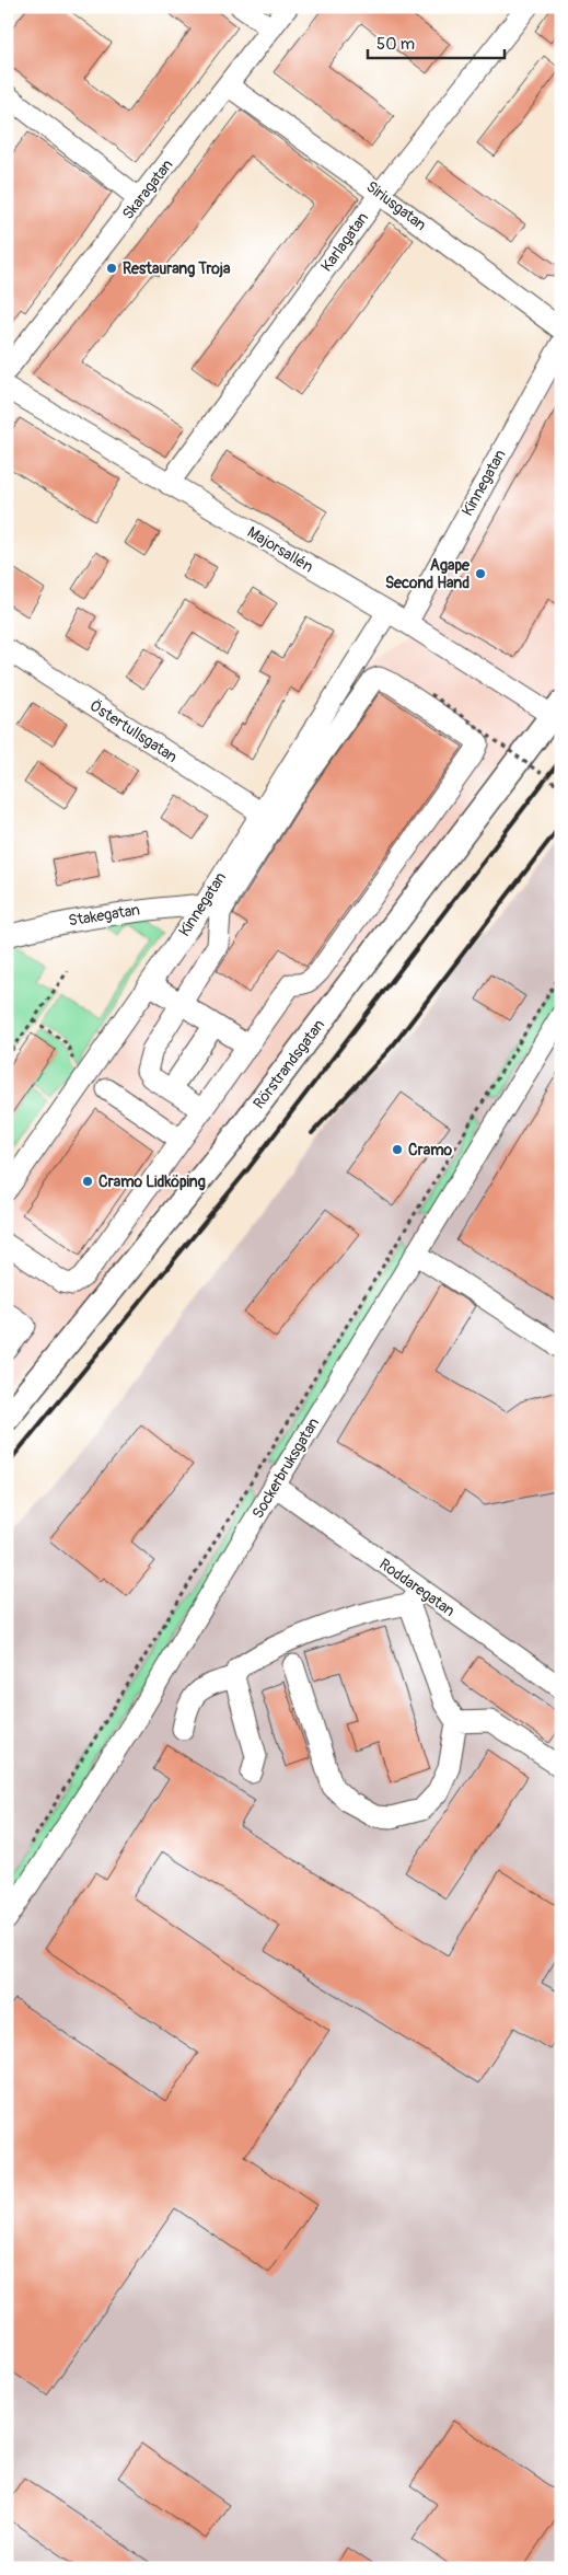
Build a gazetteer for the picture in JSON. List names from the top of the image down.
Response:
{
  "streets": {
    "main road": ["Rörstrandsgatan"],
    "street": [
      "Skaragatan",
      "Siriusgatan",
      "Karlagatan",
      "Kinnegatan",
      "Majorsallén",
      "Östertullsgatan",
      "Stakegatan",
      "Sockerbruksgatan",
      "Roddaregatan"
    ]
  },
  "crossings": [
    ["Skaragatan", "Siriusgatan"],
    ["Siriusgatan", "Karlagatan"],
    ["Siriusgatan", "Kinnegatan"],
    ["Karlagatan", "Majorsallén"],
    ["Kinnegatan", "Majorsallén"],
    ["Kinnegatan", "Östertullsgatan"],
    ["Kinnegatan", "Stakegatan"],
    ["Majorsallén", "Rörstrandsgatan"],
    ["Sockerbruksgatan", "Roddaregatan"]
  ],
  "places": [
    "Restaurang Troja",
    "Agape Second Hand",
    "Cramo",
    "Cramo Lidköping"
  ],
  "scale_bar": "50 m"
}
